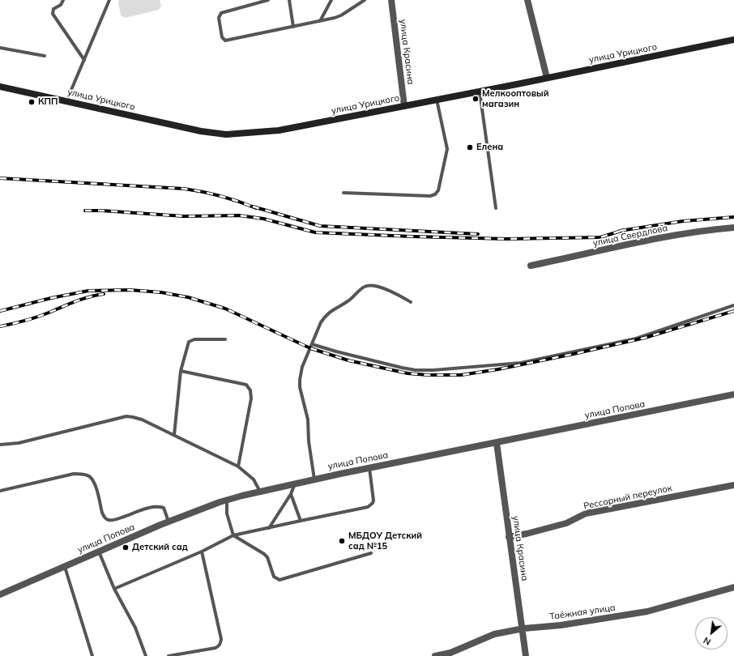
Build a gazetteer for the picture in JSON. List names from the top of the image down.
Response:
{
  "streets": {
    "main road": ["улица Урицкого"],
    "street": [
      "улица Красина",
      "улица Свердлова",
      "улица Попова",
      "Рессорный переулок",
      "Таёжная улица"
    ]
  },
  "crossings": [
    ["улица Красина", "улица Урицкого"],
    ["улица Красина", "улица Попова"],
    ["улица Красина", "Рессорный переулок"],
    ["улица Красина", "Таёжная улица"]
  ],
  "places": [
    "Мелкооптовый магазин",
    "КПП",
    "Елена",
    "МБДОУ Детский сад №15",
    "Детский сад"
  ],
  "north": "bottom left"
}
